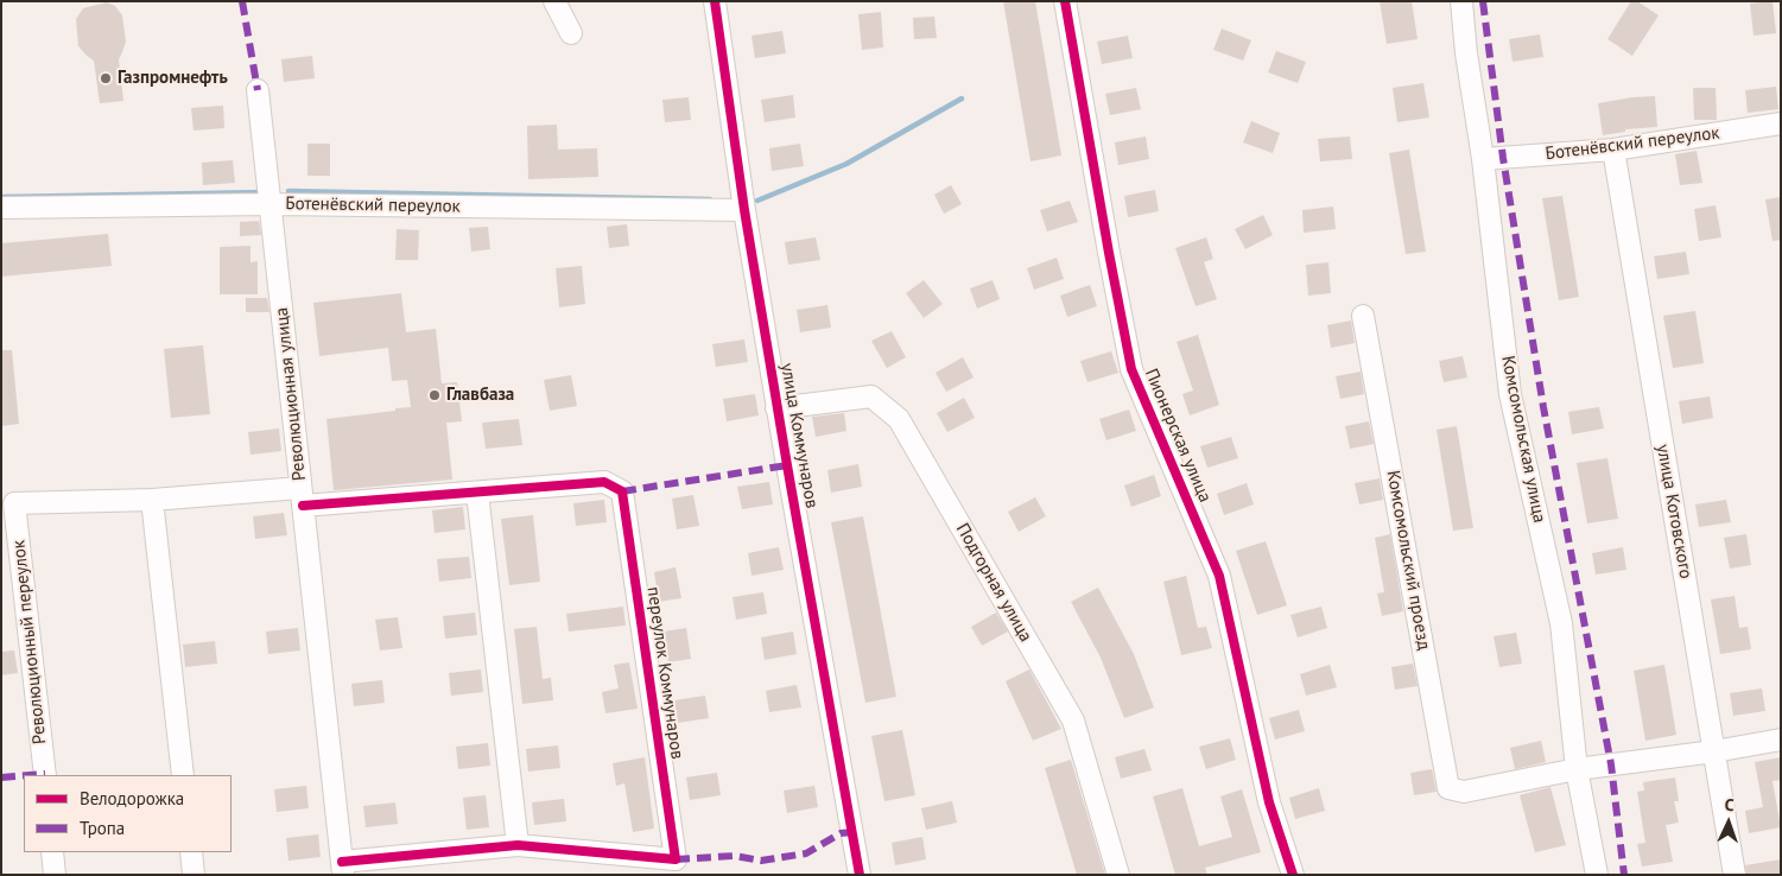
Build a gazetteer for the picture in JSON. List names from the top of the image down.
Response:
{
  "streets": {
    "street": [
      "Ботенёвский переулок",
      "Революционная улица",
      "улица Коммунаров",
      "Пионерская улица",
      "Комсомольская улица",
      "улица Котовского",
      "Комсомольский проезд",
      "Подгорная улица",
      "Революционный переулок",
      "переулок Коммунаров"
    ]
  },
  "crossings": [
    ["Ботенёвский переулок", "Революционная улица"],
    ["Ботенёвский переулок", "улица Коммунаров"],
    ["Ботенёвский переулок", "Комсомольская улица"],
    ["Ботенёвский переулок", "улица Котовского"],
    ["Революционная улица", "Революционный переулок"],
    ["улица Коммунаров", "Подгорная улица"],
    ["Комсомольская улица", "Комсомольский проезд"],
    ["Революционный переулок", "переулок Коммунаров"]
  ],
  "places": ["Газпромнефть", "Главбаза"],
  "legend": ["Велодорожка", "Тропа"],
  "north": "top"
}
